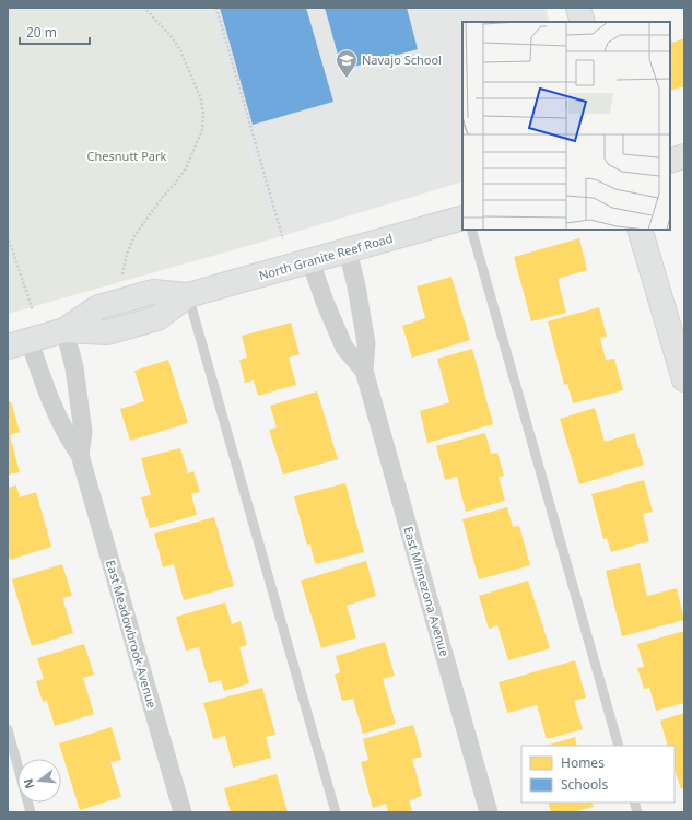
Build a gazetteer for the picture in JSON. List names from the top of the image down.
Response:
{
  "streets": {
    "street": ["North Granite Reef Road", "East Minnezona Avenue", "East Meadowbrook Avenue"]
  },
  "crossings": [
    ["North Granite Reef Road", "East Minnezona Avenue"],
    ["North Granite Reef Road", "East Meadowbrook Avenue"]
  ],
  "parks": ["Chesnutt Park"],
  "places": {
    "school or university": ["Navajo School"]
  },
  "legend": ["Homes", "Schools"],
  "scale_bar": "20 m",
  "north": "left"
}
